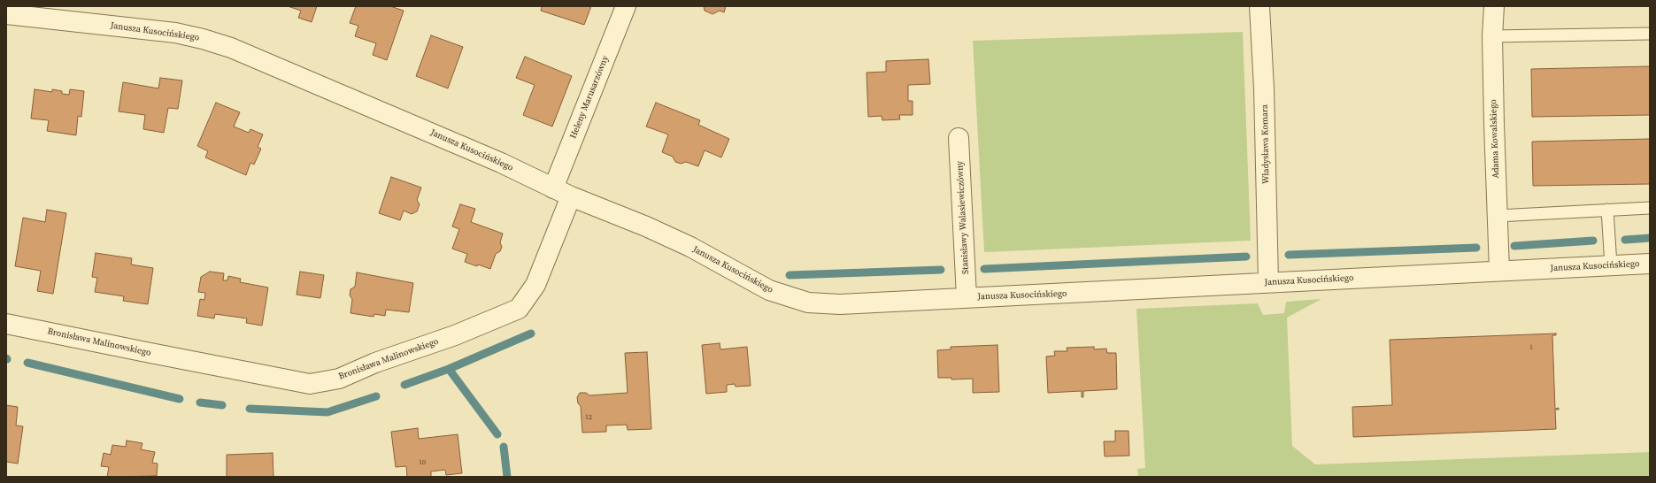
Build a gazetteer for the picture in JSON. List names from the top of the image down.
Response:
{
  "streets": {
    "street": [
      "Janusza Kusocińskiego",
      "Heleny Marusarzówny",
      "Adama Kowalskiego",
      "Władysława Komara",
      "Stanisławy Walasiewiczówny",
      "Bronisława Malinowskiego"
    ]
  },
  "crossings": [
    ["Janusza Kusocińskiego", "Heleny Marusarzówny"],
    ["Janusza Kusocińskiego", "Adama Kowalskiego"],
    ["Janusza Kusocińskiego", "Władysława Komara"],
    ["Janusza Kusocińskiego", "Stanisławy Walasiewiczówny"],
    ["Janusza Kusocińskiego", "Bronisława Malinowskiego"]
  ],
  "house_numbers": ["1", "12", "10"]
}
